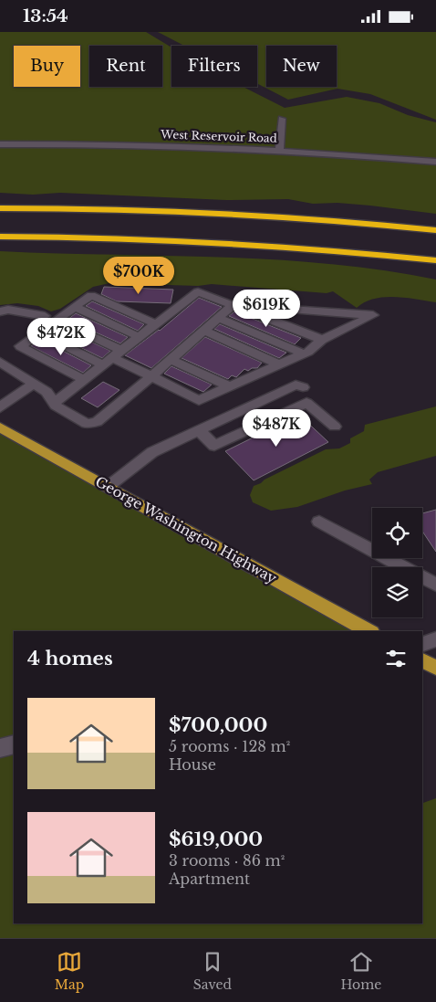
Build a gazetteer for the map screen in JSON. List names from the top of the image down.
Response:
{
  "streets": {
    "main road": ["George Washington Highway"],
    "street": ["West Reservoir Road"]
  },
  "page": {
    "status": "13:54",
    "chip": [
      "Buy",
      "Rent",
      "Filters",
      "New"
    ],
    "price": [
      "$700K",
      "$619K",
      "$472K",
      "$487K"
    ],
    "heading": "4 homes",
    "list": [
      {
        "name": "$700,000",
        "note": "5 rooms · 128 m² · House"
      },
      {
        "name": "$619,000",
        "note": "3 rooms · 86 m² · Apartment"
      }
    ],
    "tabs": ["Map", "Saved", "Home"]
  }
}
